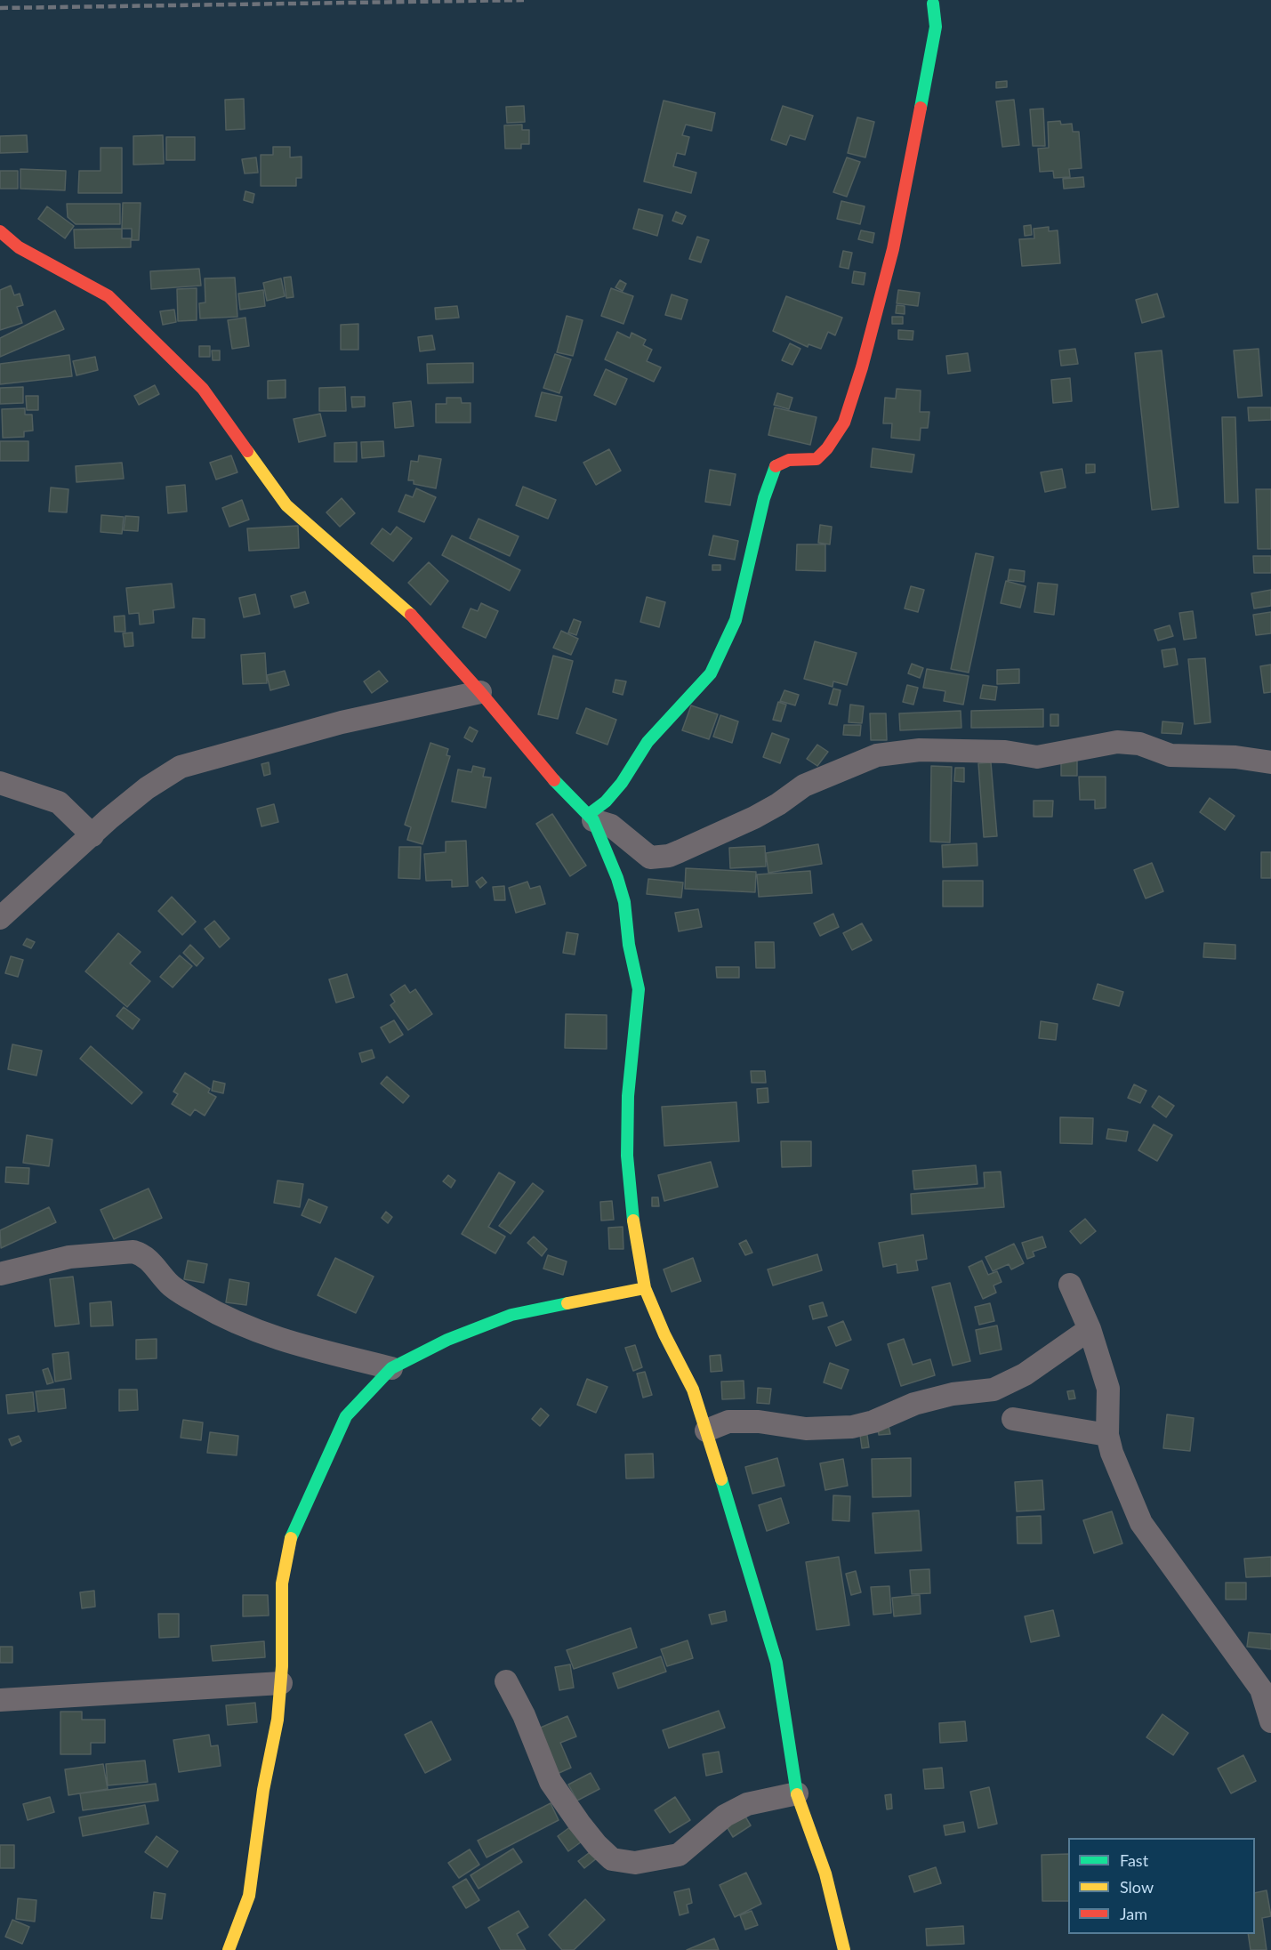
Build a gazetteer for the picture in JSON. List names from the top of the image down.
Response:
{
  "legend": ["Fast", "Slow", "Jam"]
}
